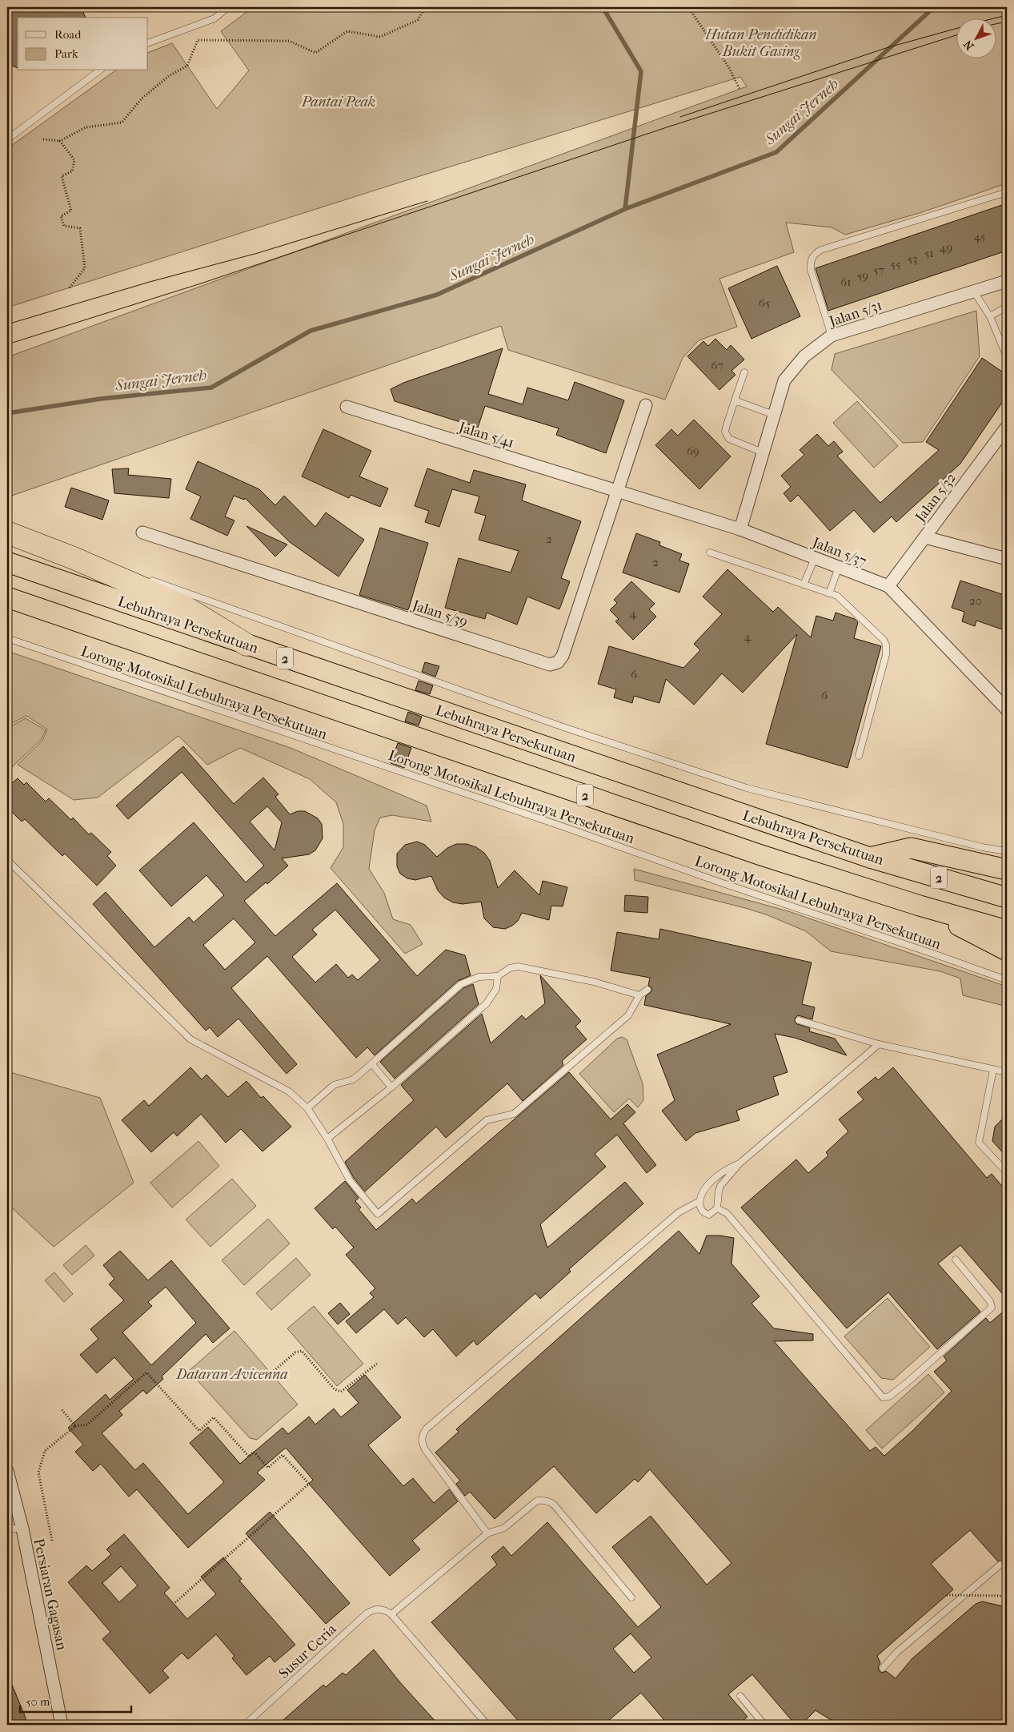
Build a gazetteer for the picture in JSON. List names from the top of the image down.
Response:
{
  "streets": {
    "highway": ["Lebuhraya Persekutuan", "2"],
    "street": [
      "Jalan 5/31",
      "Jalan 5/41",
      "Jalan 5/32",
      "Jalan 5/37",
      "Jalan 5/39",
      "Persiaran Gagasan"
    ],
    "lane": ["Lorong Motosikal Lebuhraya Persekutuan", "Susur Ceria"]
  },
  "crossings": [
    ["Jalan 5/31", "Jalan 5/37"],
    ["Jalan 5/41", "Jalan 5/37"],
    ["Jalan 5/41", "Jalan 5/39"],
    ["Jalan 5/32", "Jalan 5/37"],
    ["Jalan 5/37", "Jalan 5/39"]
  ],
  "water": ["Sungai Jerneh"],
  "parks": ["Hutan Pendidikan Bukit Gasing", "Pantai Peak", "Dataran Avicenna"],
  "house_numbers": [
    "45",
    "49",
    "51",
    "53",
    "55",
    "57",
    "59",
    "61",
    "65",
    "67",
    "69",
    "2",
    "2",
    "20",
    "4",
    "4",
    "6",
    "6"
  ],
  "legend": ["Road", "Park"],
  "scale_bar": "50 m",
  "north": "bottom left"
}
